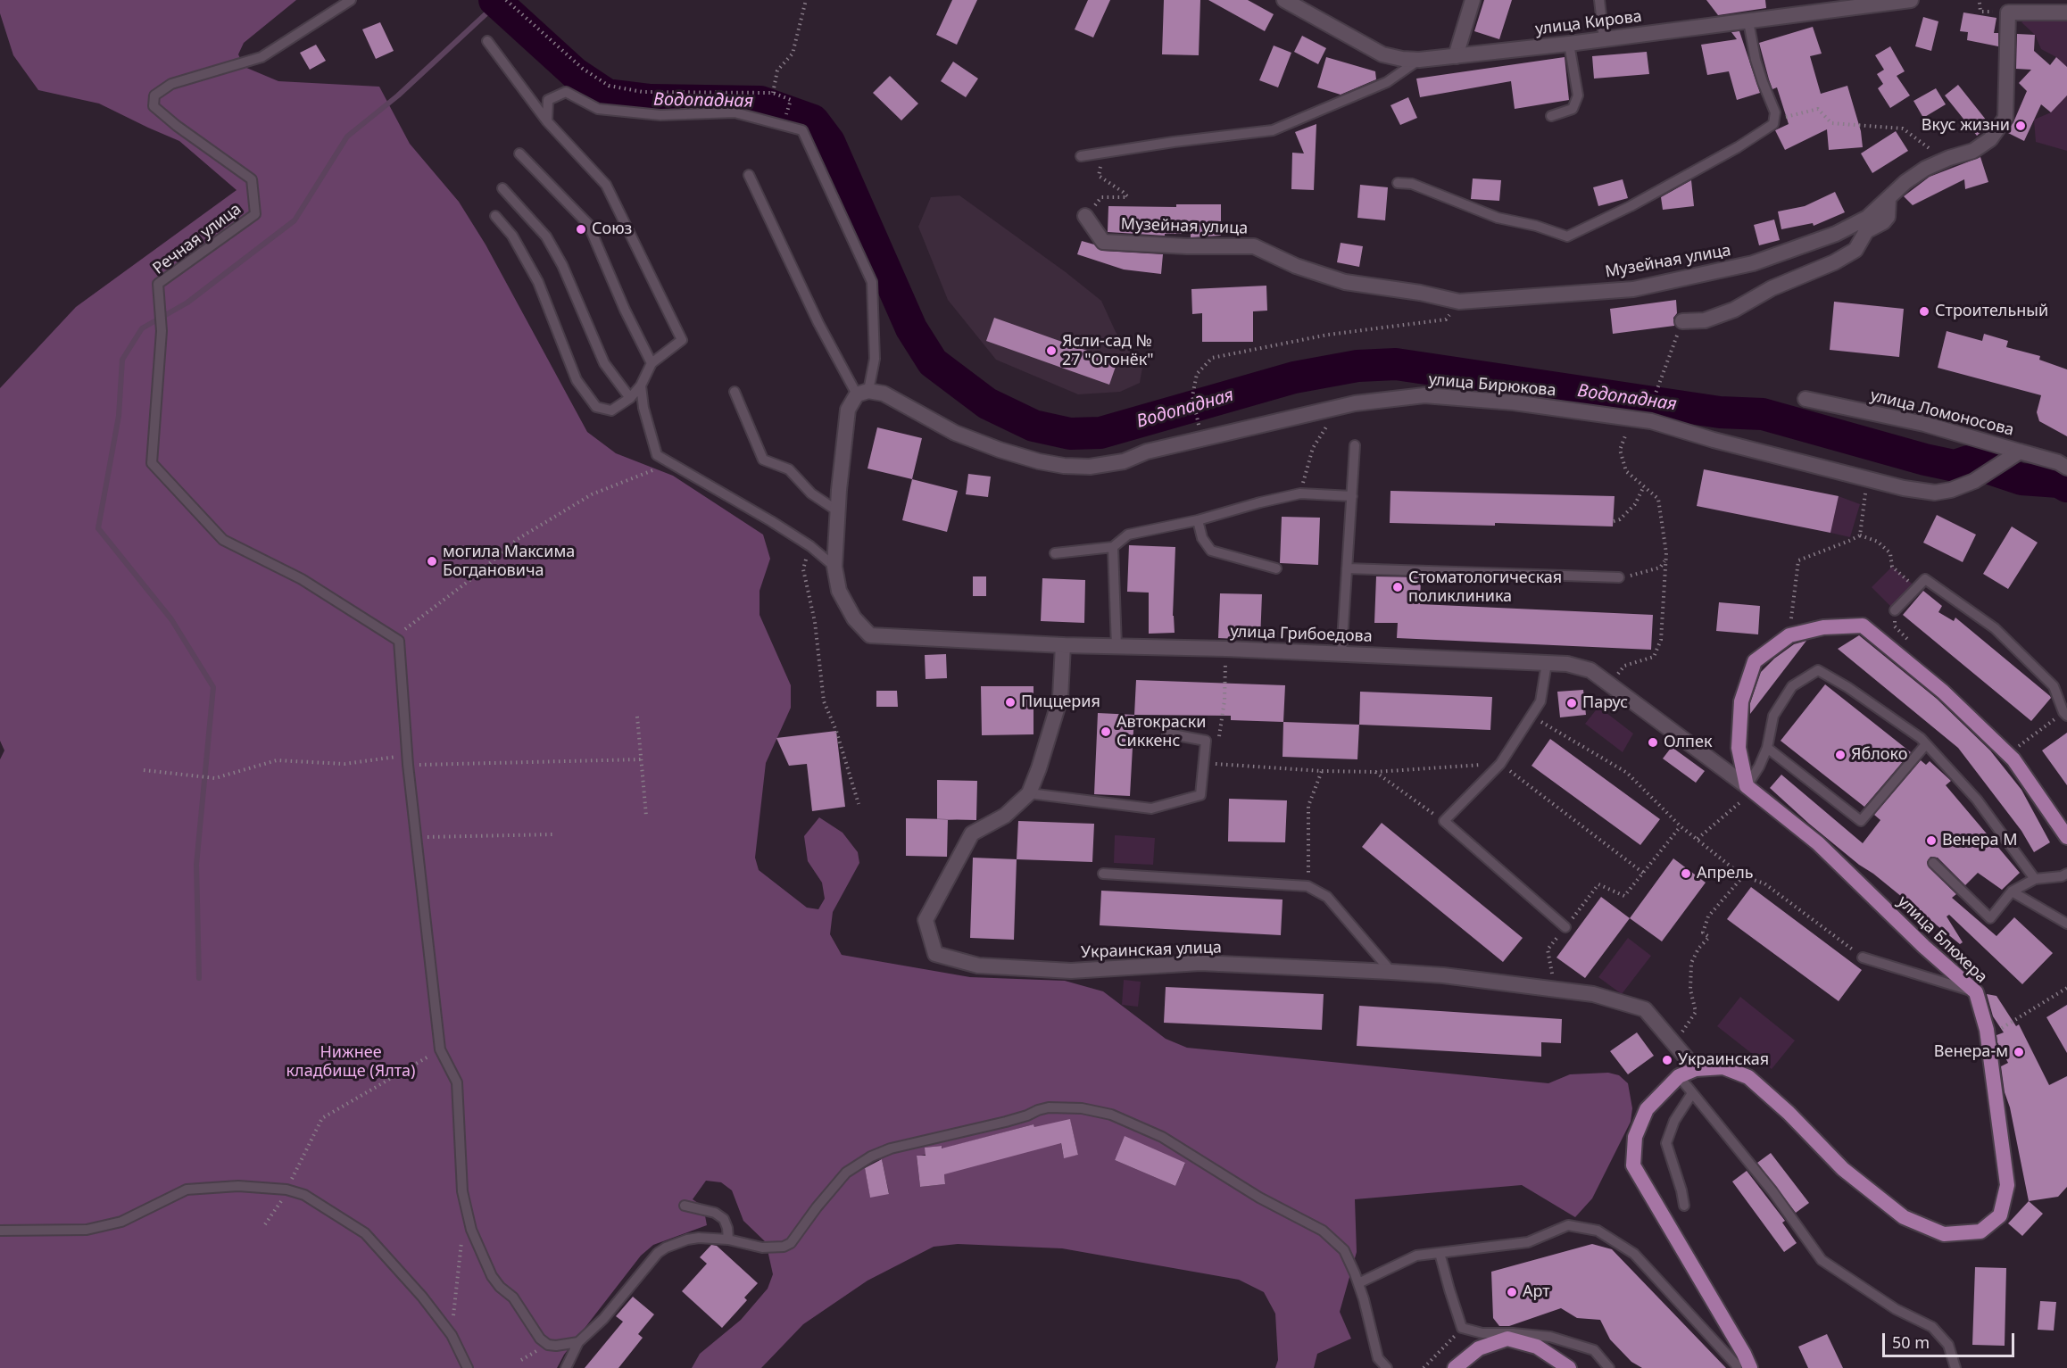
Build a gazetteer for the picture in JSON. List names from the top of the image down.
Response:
{
  "streets": {
    "main road": ["улица Блюхера"],
    "street": [
      "улица Кирова",
      "Музейная улица",
      "улица Бирюкова",
      "улица Ломоносова",
      "улица Грибоедова",
      "Украинская улица"
    ],
    "lane": ["Речная улица"]
  },
  "crossings": [
    ["улица Бирюкова", "улица Ломоносова"],
    ["улица Грибоедова", "улица Блюхера"],
    ["улица Грибоедова", "Украинская улица"],
    ["улица Блюхера", "Украинская улица"]
  ],
  "water": ["Водопадная"],
  "parks": ["Нижнее кладбище (Ялта)"],
  "places": [
    "Вкус жизни",
    "Союз",
    "Строительный",
    "Ясли-сад № 27 \"Огонёк\"",
    "могила Максима Богдановича",
    "Стоматологическая поликлиника",
    "Пиццерия",
    "Парус",
    "Автокраски Сиккенс",
    "Олпек",
    "Яблоко",
    "Венера М",
    "Апрель",
    "Венера-м",
    "Украинская",
    "Арт"
  ],
  "scale_bar": "50 m"
}
